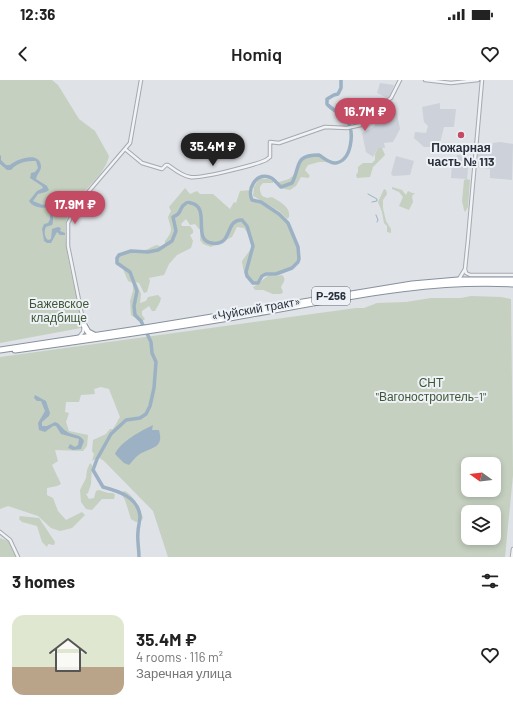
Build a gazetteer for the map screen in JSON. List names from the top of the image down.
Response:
{
  "streets": {
    "highway": ["Р-256", "«Чуйский тракт»"]
  },
  "parks": ["Бажевское кладбище", "СНТ \"Вагоностроитель-1\""],
  "places": ["Пожарная часть № 113"],
  "north": "left",
  "page": {
    "status": "12:36",
    "header": "Homiq",
    "price": ["16.7M ₽", "35.4M ₽", "17.9M ₽"],
    "heading": "3 homes",
    "list": [
      {
        "name": "35.4M ₽",
        "note": "4 rooms · 116 m² · Заречная улица"
      }
    ]
  }
}
